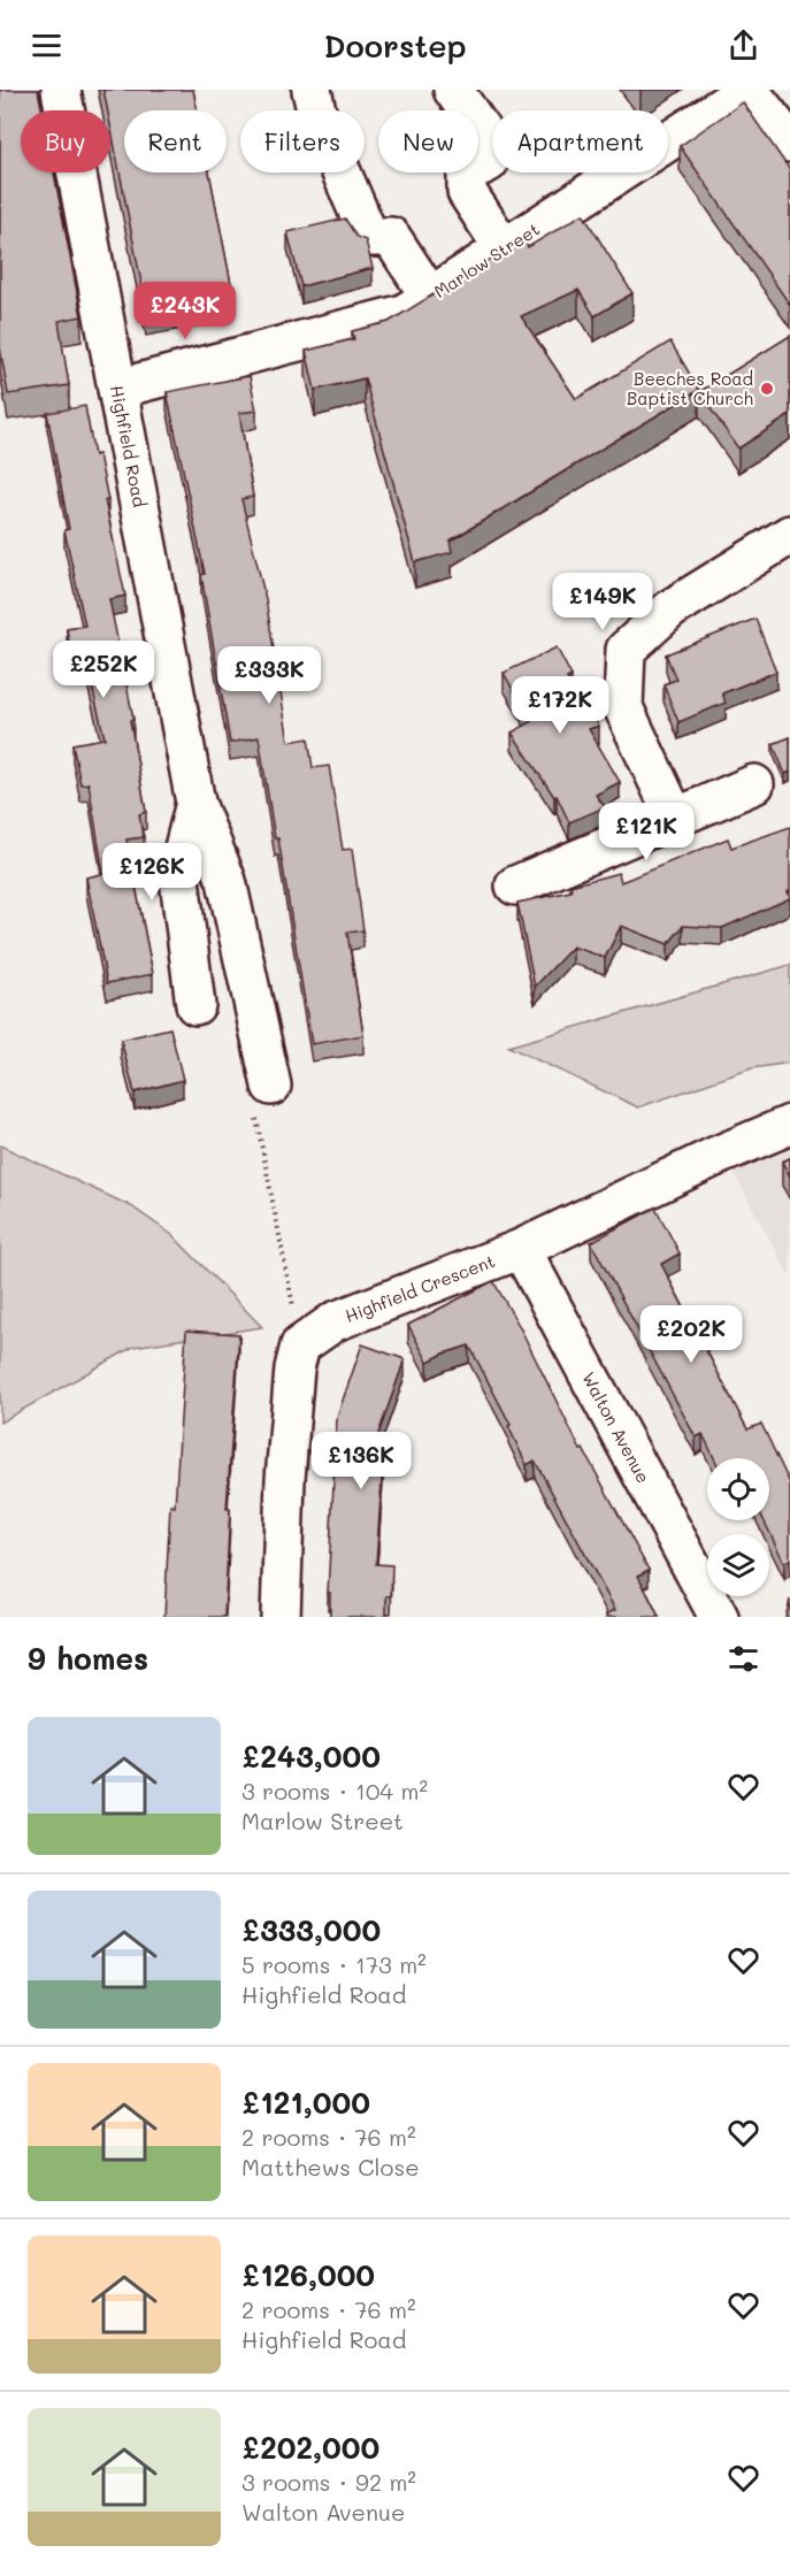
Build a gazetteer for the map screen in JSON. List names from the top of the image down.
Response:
{
  "streets": {
    "street": [
      "Marlow Street",
      "Highfield Road",
      "Highfield Crescent",
      "Walton Avenue"
    ]
  },
  "crossings": [
    ["Marlow Street", "Highfield Road"],
    ["Highfield Crescent", "Walton Avenue"]
  ],
  "places": ["Beeches Road Baptist Church"],
  "page": {
    "header": "Doorstep",
    "chip": [
      "Buy",
      "Rent",
      "Filters",
      "New",
      "Apartment"
    ],
    "price": [
      "£243K",
      "£149K",
      "£252K",
      "£333K",
      "£172K",
      "£121K",
      "£126K",
      "£202K",
      "£136K"
    ],
    "heading": "9 homes",
    "list": [
      {
        "name": "£243,000",
        "note": "3 rooms · 104 m² · Marlow Street"
      },
      {
        "name": "£333,000",
        "note": "5 rooms · 173 m² · Highfield Road"
      },
      {
        "name": "£121,000",
        "note": "2 rooms · 76 m² · Matthews Close"
      },
      {
        "name": "£126,000",
        "note": "2 rooms · 76 m² · Highfield Road"
      },
      {
        "name": "£202,000",
        "note": "3 rooms · 92 m² · Walton Avenue"
      }
    ]
  }
}
